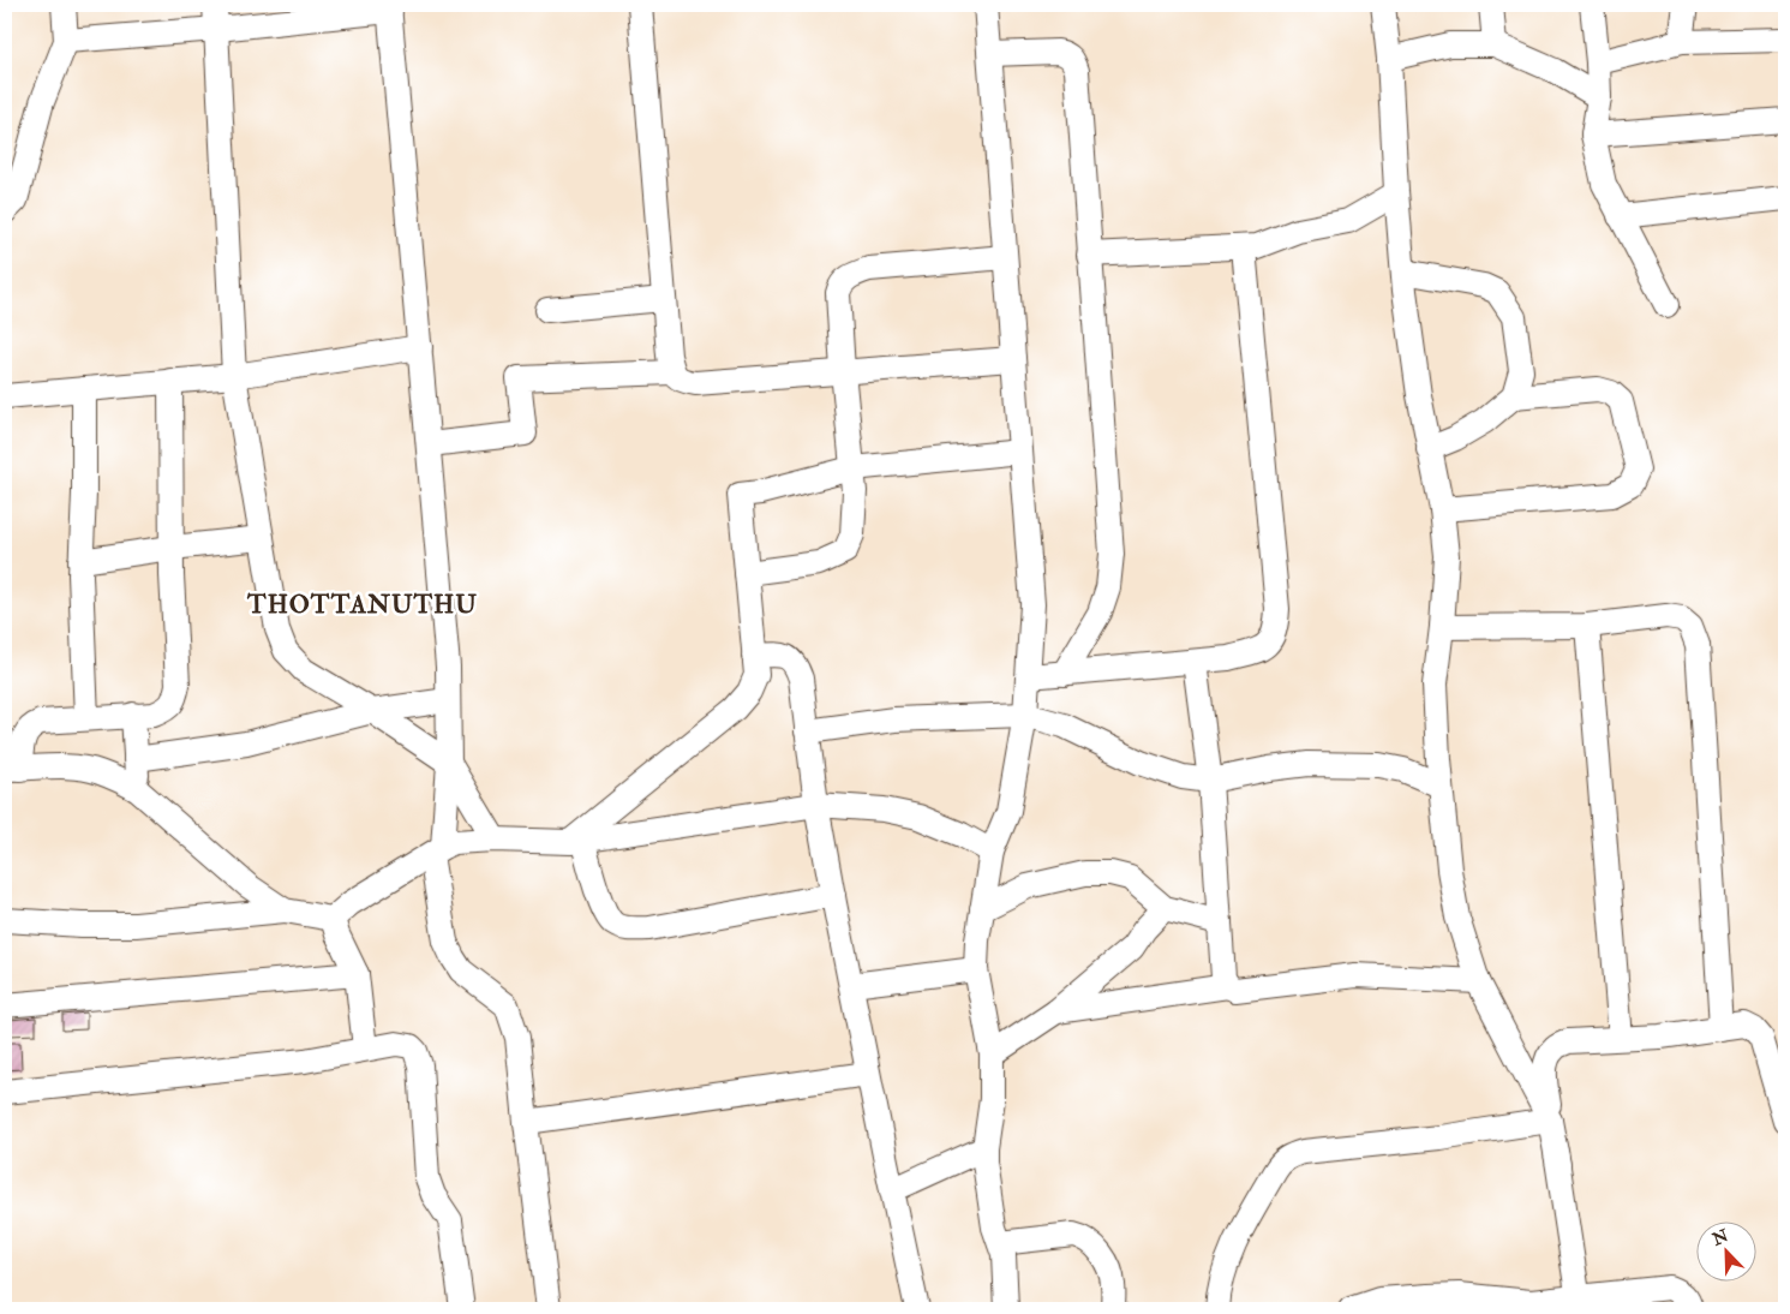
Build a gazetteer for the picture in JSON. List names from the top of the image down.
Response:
{
  "districts": ["THOTTANUTHU"],
  "north": "top left"
}
